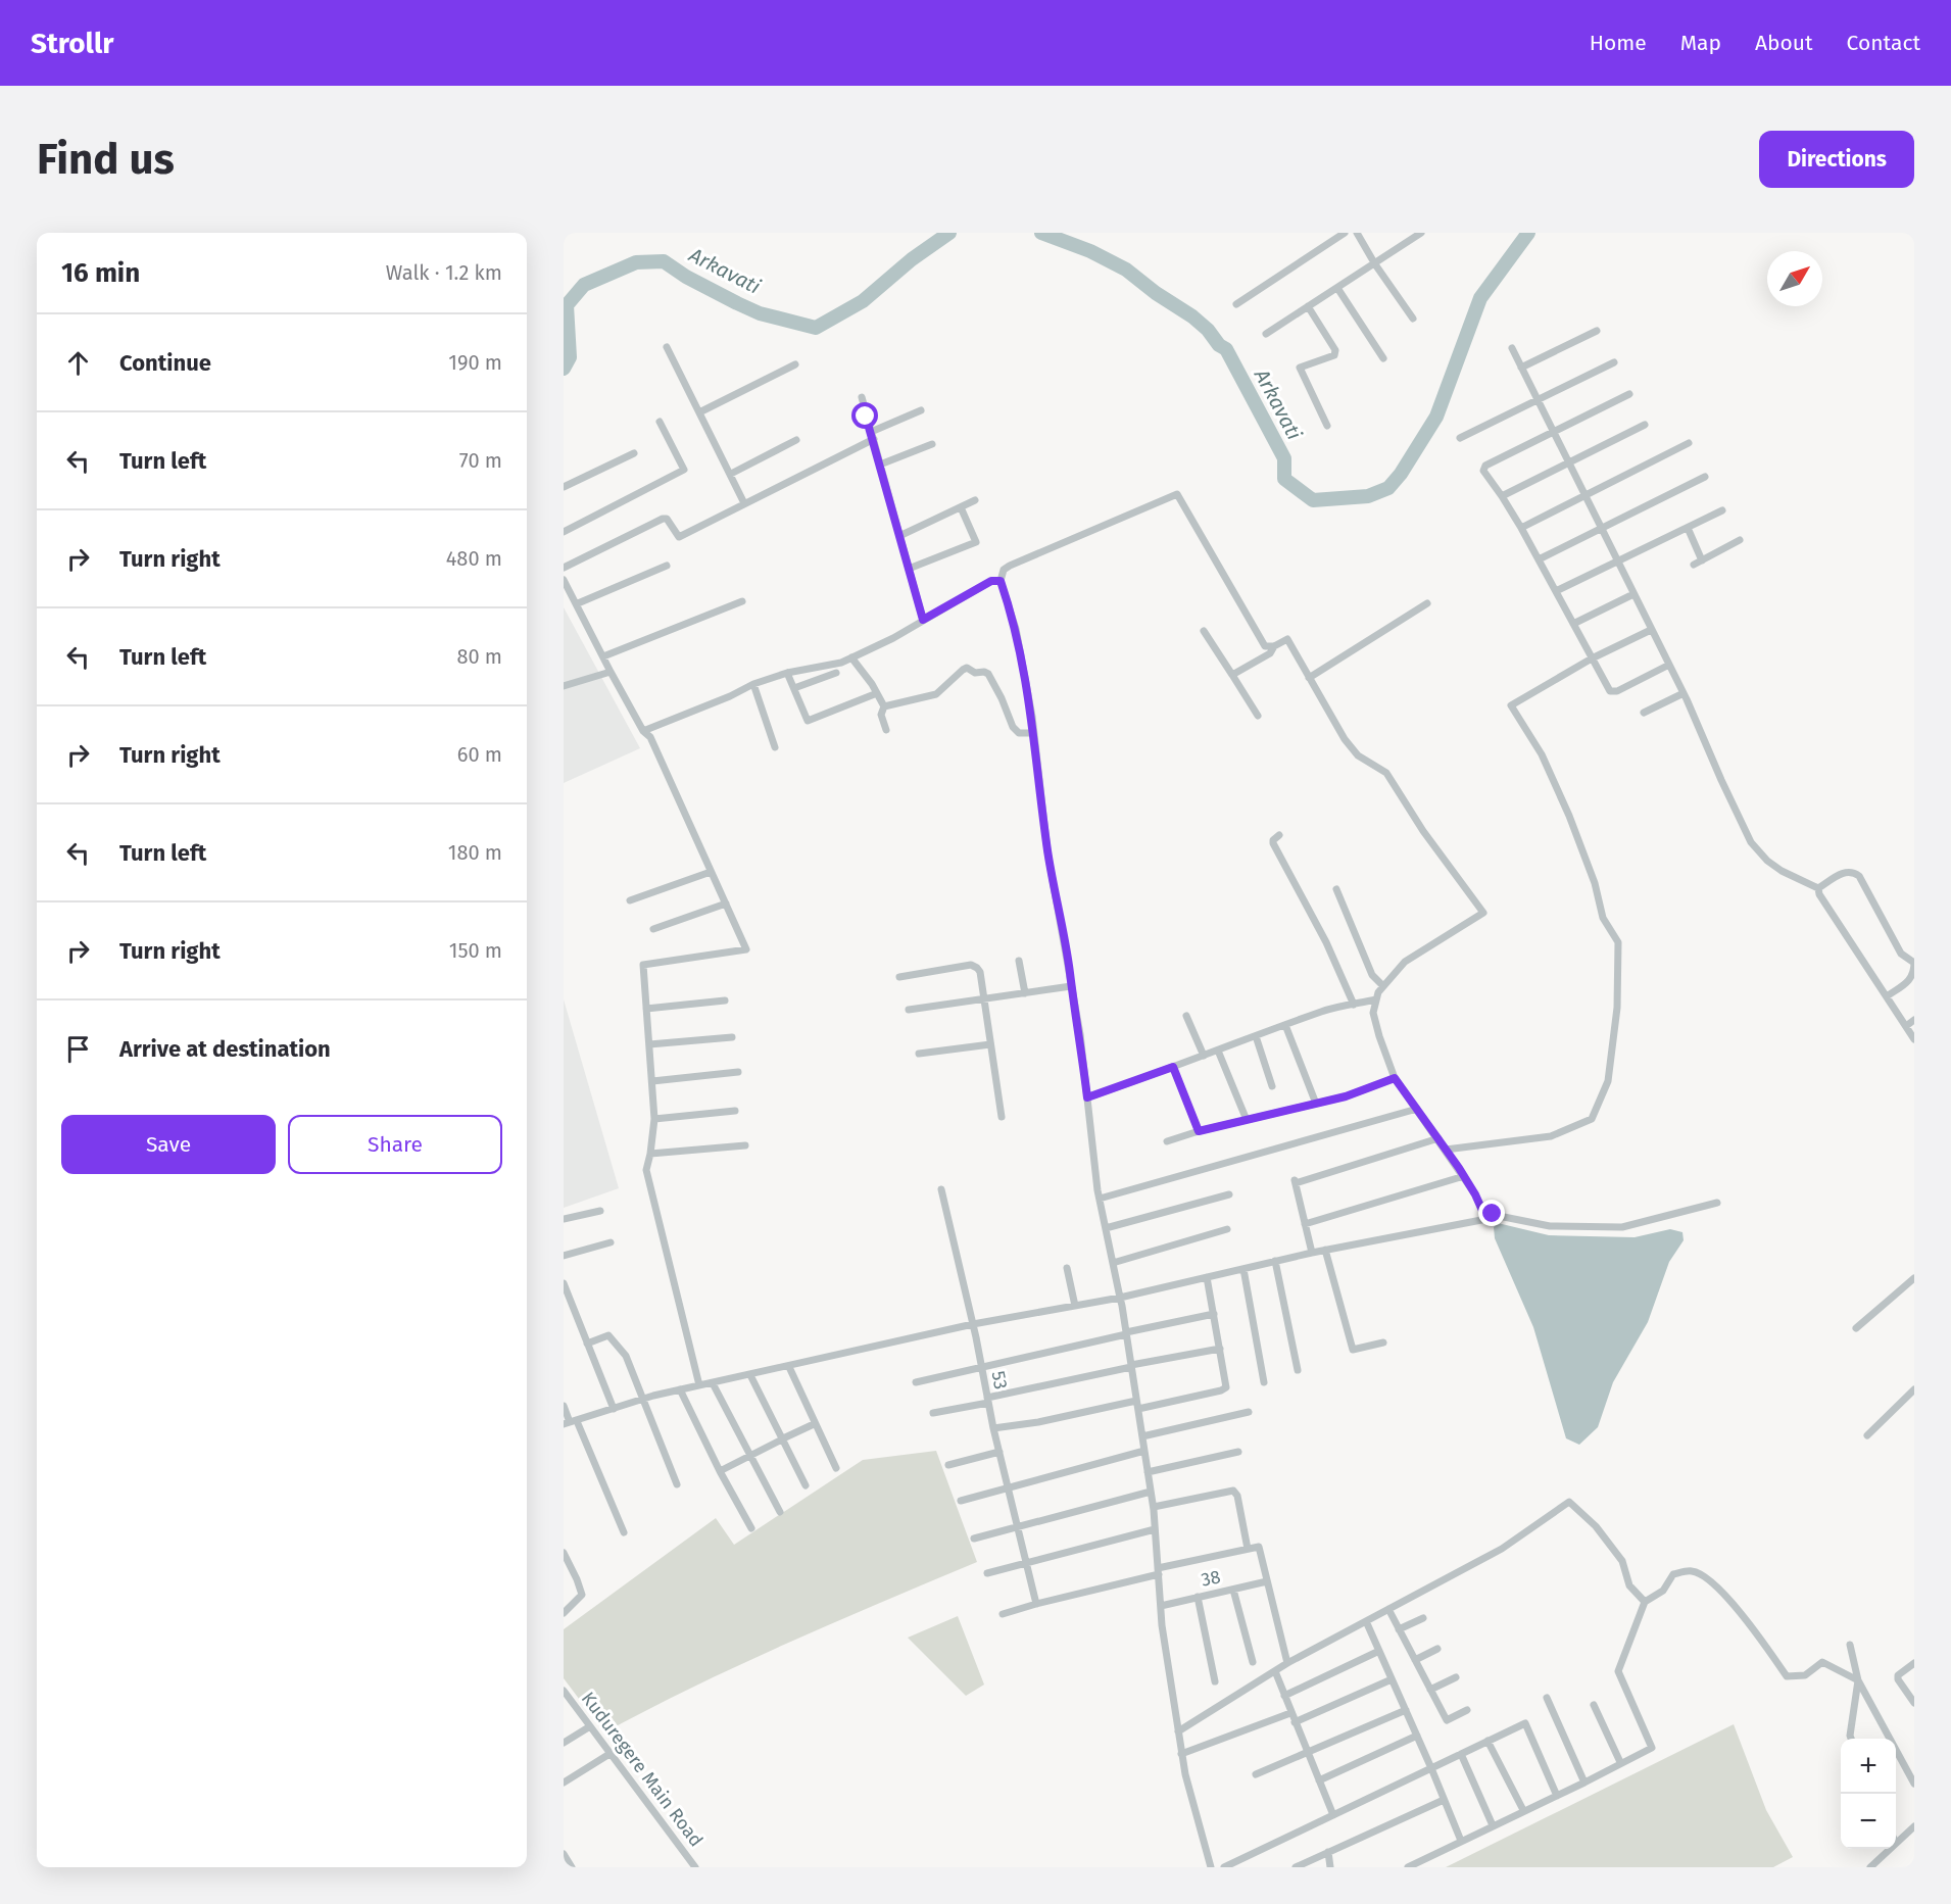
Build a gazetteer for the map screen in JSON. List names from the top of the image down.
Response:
{
  "streets": {
    "street": ["53", "38", "Kuduregere Main Road"]
  },
  "water": ["Arkavati"],
  "north": "top right",
  "page": {
    "header": "Strollr",
    "nav": [
      "Home",
      "Map",
      "About",
      "Contact"
    ],
    "buttons": [
      "Directions",
      ["Save", "Share"]
    ],
    "title": "Find us",
    "heading": ["16 min", "Walk · 1.2 km"],
    "list": [
      ["Continue", "190 m"],
      ["Turn left", "70 m"],
      ["Turn right", "480 m"],
      ["Turn left", "80 m"],
      ["Turn right", "60 m"],
      ["Turn left", "180 m"],
      ["Turn right", "150 m"],
      "Arrive at destination"
    ],
    "map_buttons": ["+", "−"]
  }
}
